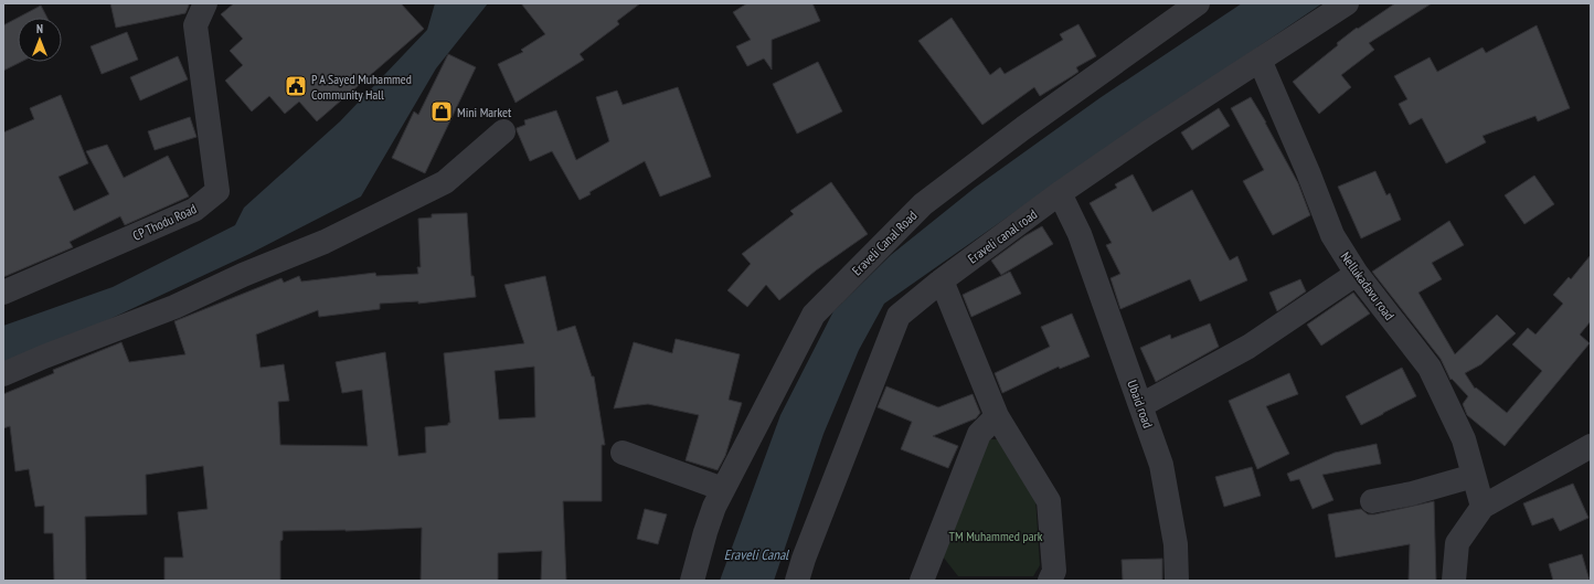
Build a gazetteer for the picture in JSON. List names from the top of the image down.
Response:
{
  "streets": {
    "street": [
      "CP Thodu Road",
      "Eraveli canal road",
      "Eraveli Canal Road",
      "Nellukadavu road",
      "Ubaid road"
    ]
  },
  "crossings": [
    ["Eraveli canal road", "Nellukadavu road"],
    ["Eraveli canal road", "Ubaid road"]
  ],
  "water": ["Eraveli Canal"],
  "parks": ["TM Muhammed park"],
  "places": {
    "public building": ["P A Sayed Muhammed Community Hall"],
    "shop": ["Mini Market"]
  },
  "north": "top"
}
